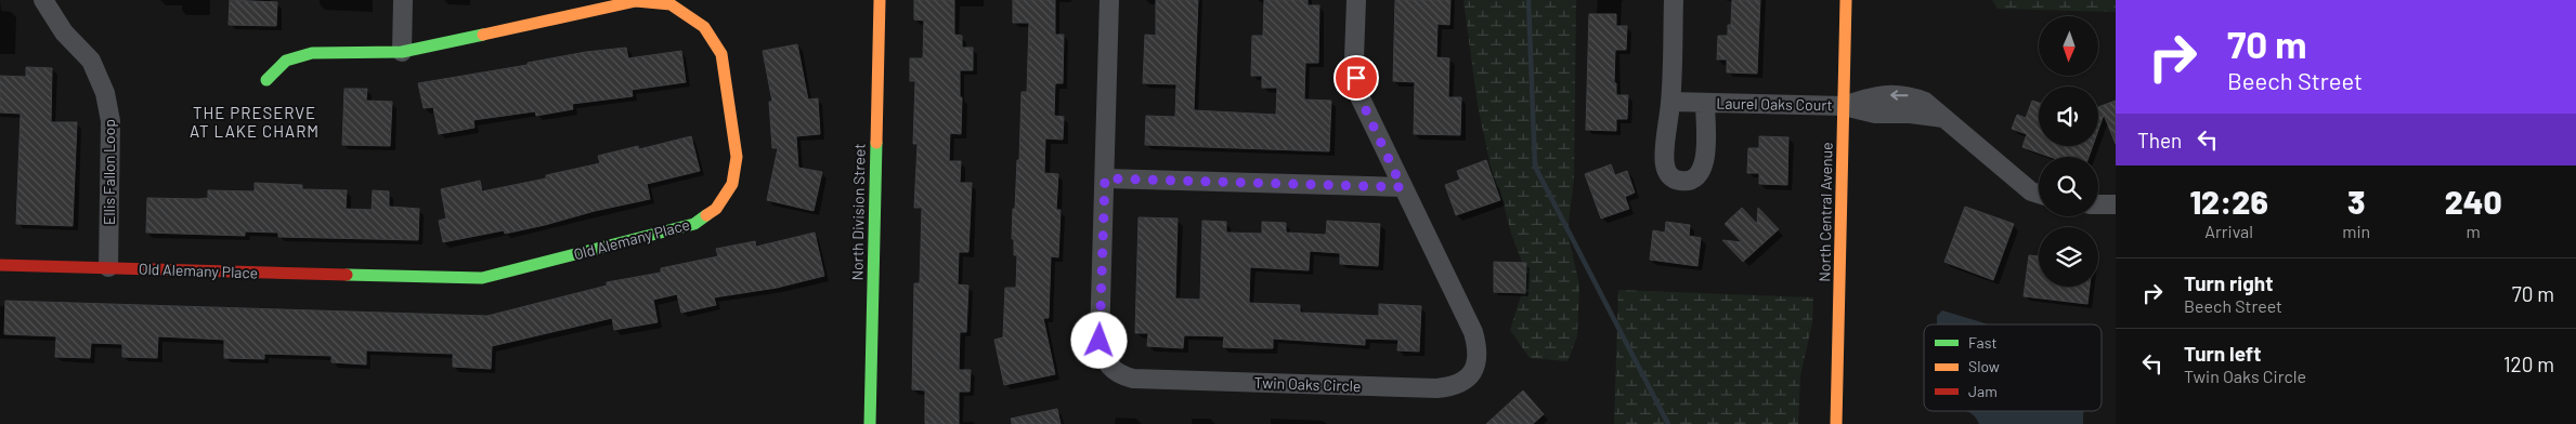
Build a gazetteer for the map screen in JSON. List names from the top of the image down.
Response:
{
  "streets": {
    "street": [
      "Laurel Oaks Court",
      "Ellis Fallon Loop",
      "North Division Street",
      "North Central Avenue",
      "Old Alemany Place",
      "Twin Oaks Circle"
    ]
  },
  "crossings": [
    ["Laurel Oaks Court", "North Central Avenue"],
    ["Ellis Fallon Loop", "Old Alemany Place"]
  ],
  "districts": ["THE PRESERVE AT LAKE CHARM"],
  "legend": ["Fast", "Slow", "Jam"],
  "north": "bottom",
  "page": {
    "turn": ["70 m", "Beech Street"],
    "then": "Then",
    "eta": [
      "12:26",
      "Arrival",
      "3",
      "min",
      "240",
      "m"
    ],
    "list": [
      {
        "name": "Turn right",
        "note": "Beech Street",
        "value": "70 m"
      },
      {
        "name": "Turn left",
        "note": "Twin Oaks Circle",
        "value": "120 m"
      }
    ]
  }
}
